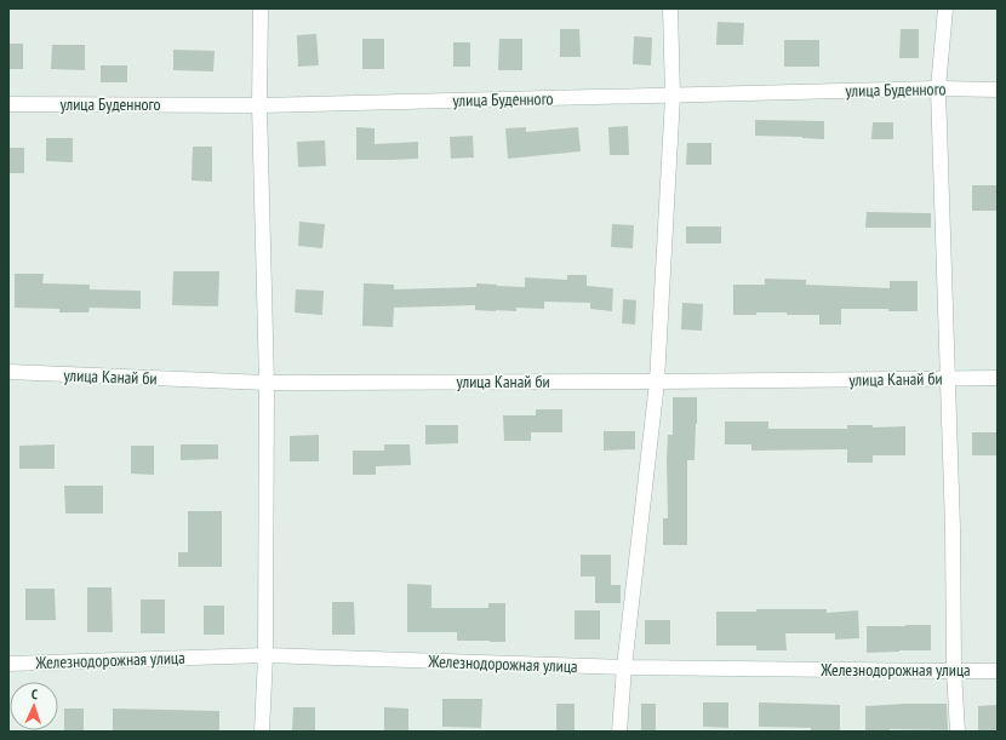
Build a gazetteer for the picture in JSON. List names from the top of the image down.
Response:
{
  "streets": {
    "street": ["улица Буденного", "улица Канай би", "Железнодорожная улица"]
  },
  "north": "top"
}
